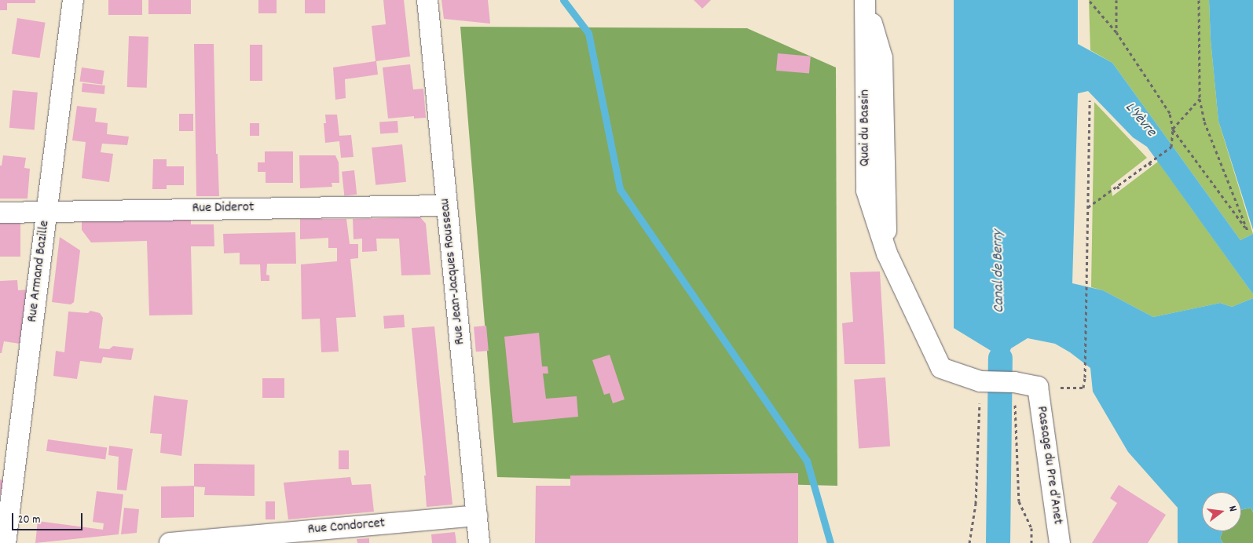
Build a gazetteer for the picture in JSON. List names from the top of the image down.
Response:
{
  "streets": {
    "street": [
      "Quai du Bassin",
      "Rue Diderot",
      "Rue Armand Bazille",
      "Rue Jean-Jacques Rousseau",
      "Passage du Pre d’Anet",
      "Rue Condorcet"
    ]
  },
  "crossings": [
    ["Quai du Bassin", "Passage du Pre d’Anet"],
    ["Rue Diderot", "Rue Armand Bazille"],
    ["Rue Diderot", "Rue Jean-Jacques Rousseau"],
    ["Rue Jean-Jacques Rousseau", "Rue Condorcet"]
  ],
  "water": ["L'Yèvre", "Canal de Berry"],
  "scale_bar": "20 m",
  "north": "right"
}
